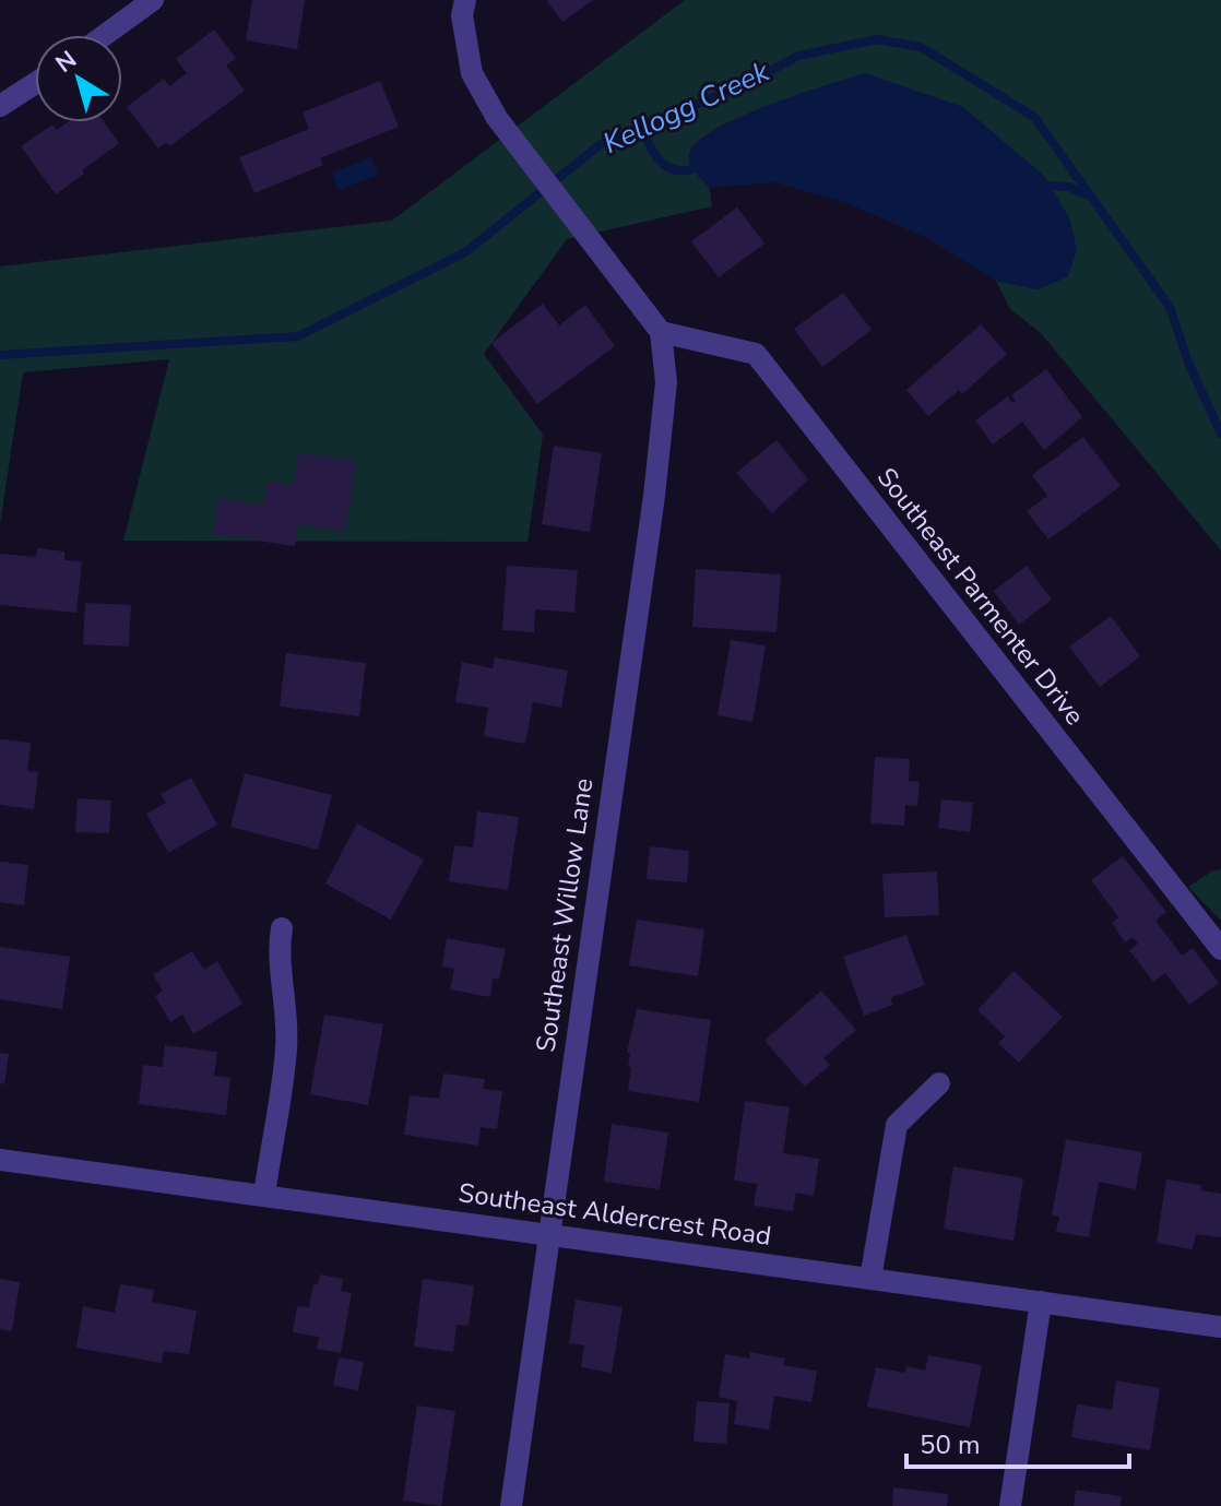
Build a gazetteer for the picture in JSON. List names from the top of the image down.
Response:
{
  "streets": {
    "street": ["Southeast Parmenter Drive", "Southeast Willow Lane", "Southeast Aldercrest Road"]
  },
  "crossings": [
    ["Southeast Parmenter Drive", "Southeast Willow Lane"],
    ["Southeast Willow Lane", "Southeast Aldercrest Road"]
  ],
  "water": ["Kellogg Creek"],
  "scale_bar": "50 m",
  "north": "top left"
}
